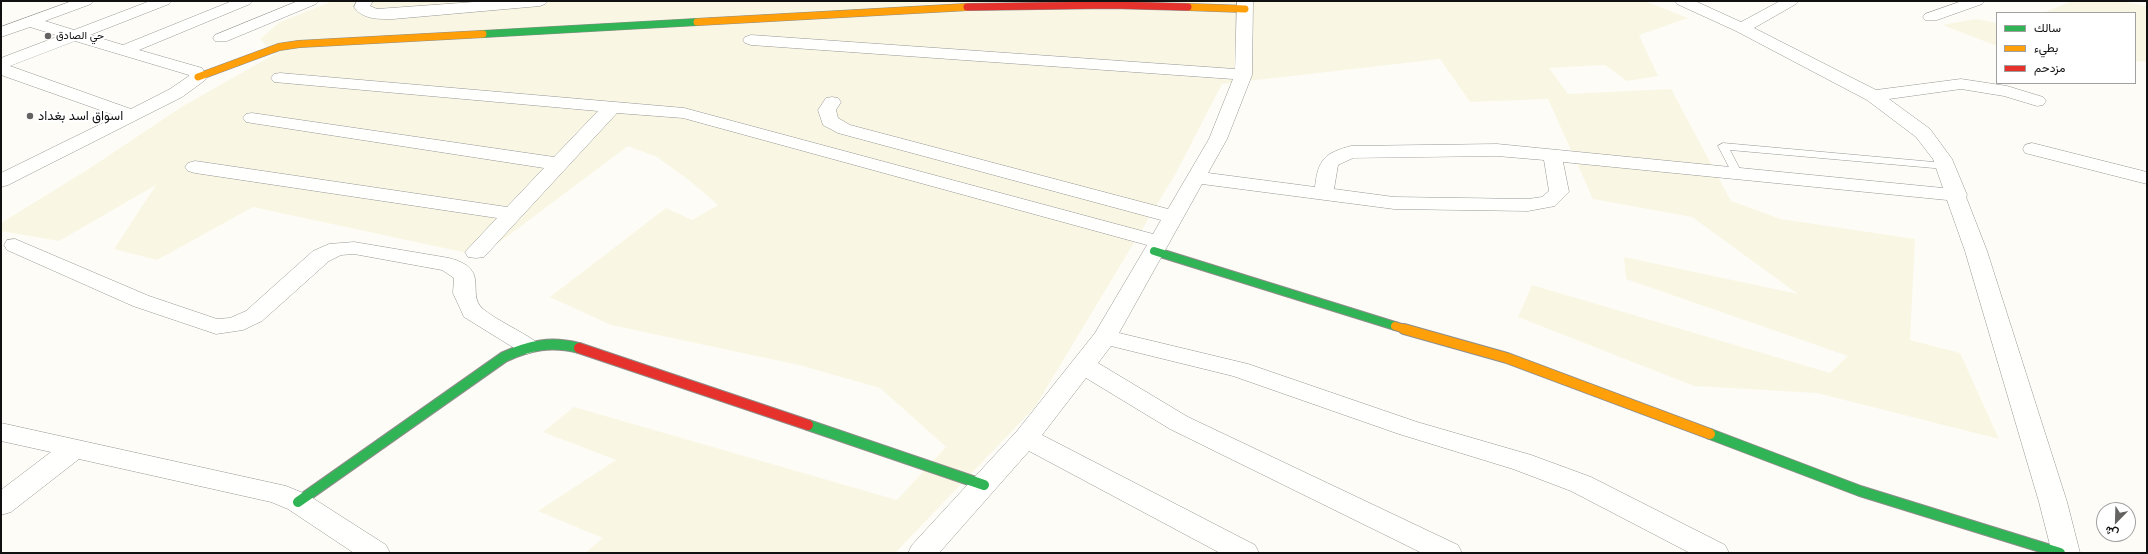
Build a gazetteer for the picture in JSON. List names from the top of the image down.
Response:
{
  "places": ["حي الصادق", "اسواق اسد بغداد"],
  "legend": ["سالك", "بطيء", "مزدحم"],
  "north": "bottom left"
}
